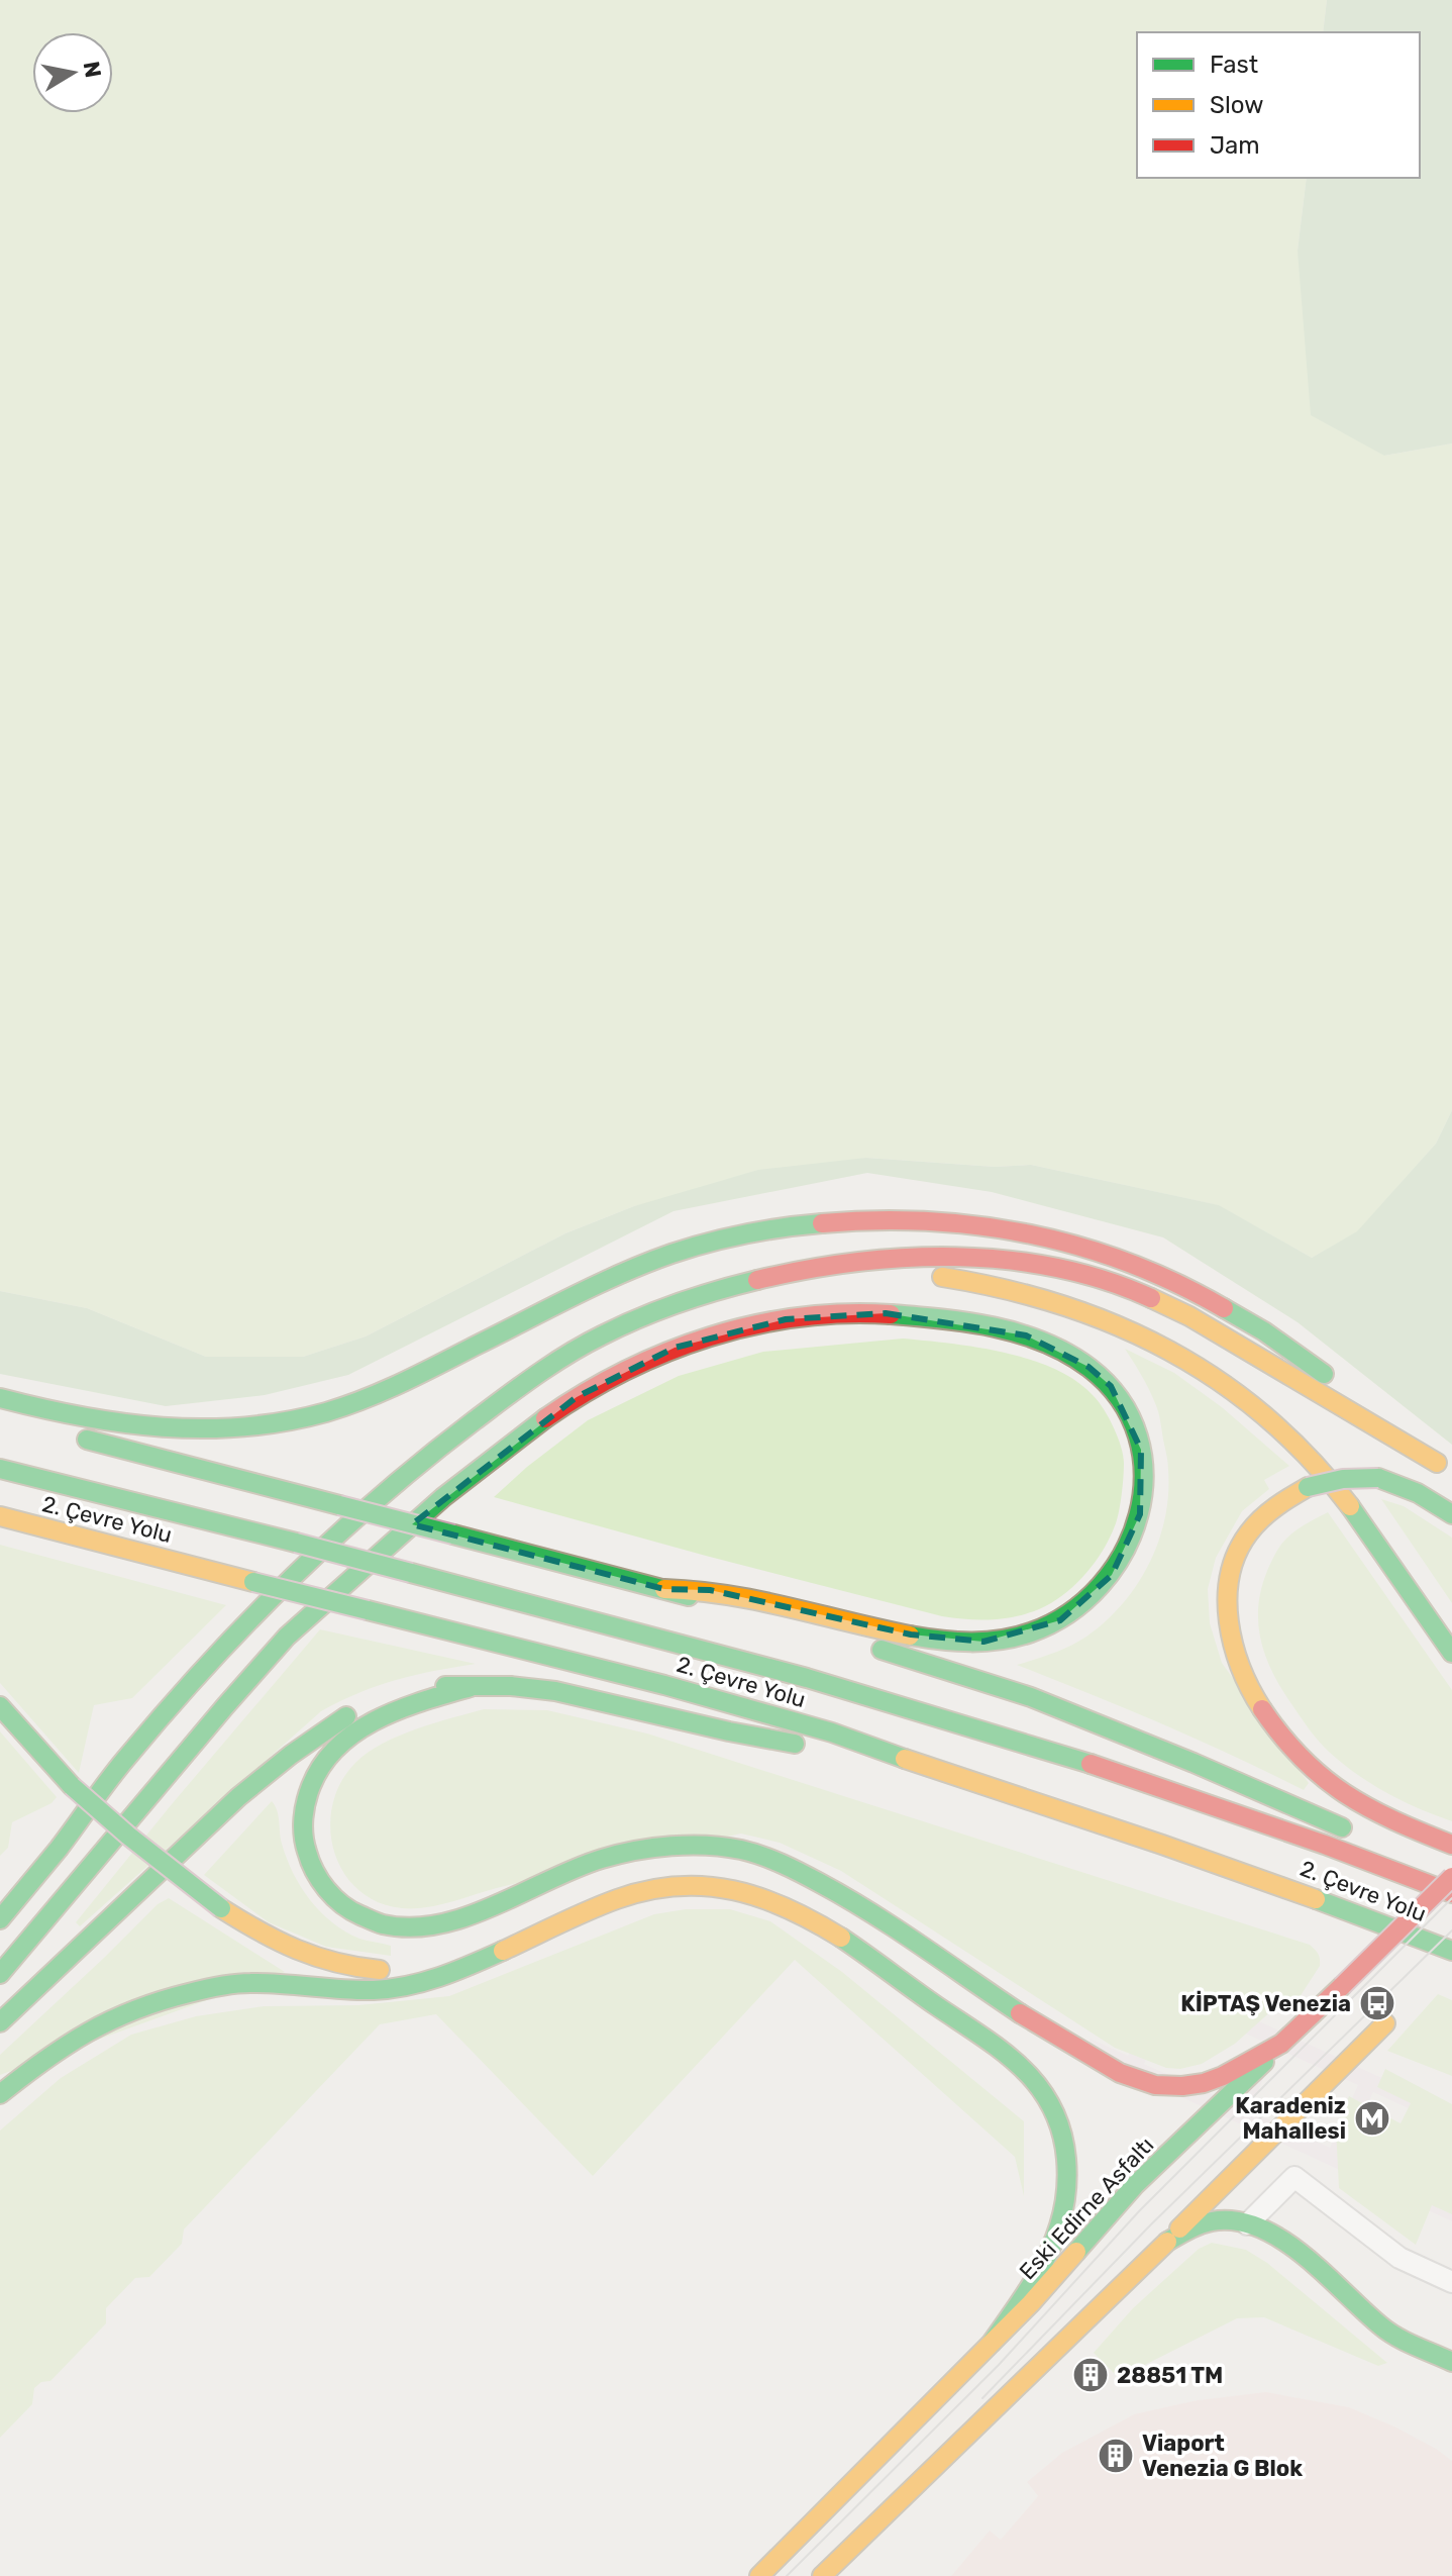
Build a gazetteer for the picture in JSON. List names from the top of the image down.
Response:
{
  "streets": {
    "main road": ["2. Çevre Yolu", "Eski Edirne Asfaltı"]
  },
  "places": {
    "bus stop": ["KİPTAŞ Venezia"],
    "metro station": ["Karadeniz Mahallesi"],
    "building": ["28851 TM", "Viaport Venezia G Blok"]
  },
  "legend": ["Fast", "Slow", "Jam"],
  "north": "right"
}
